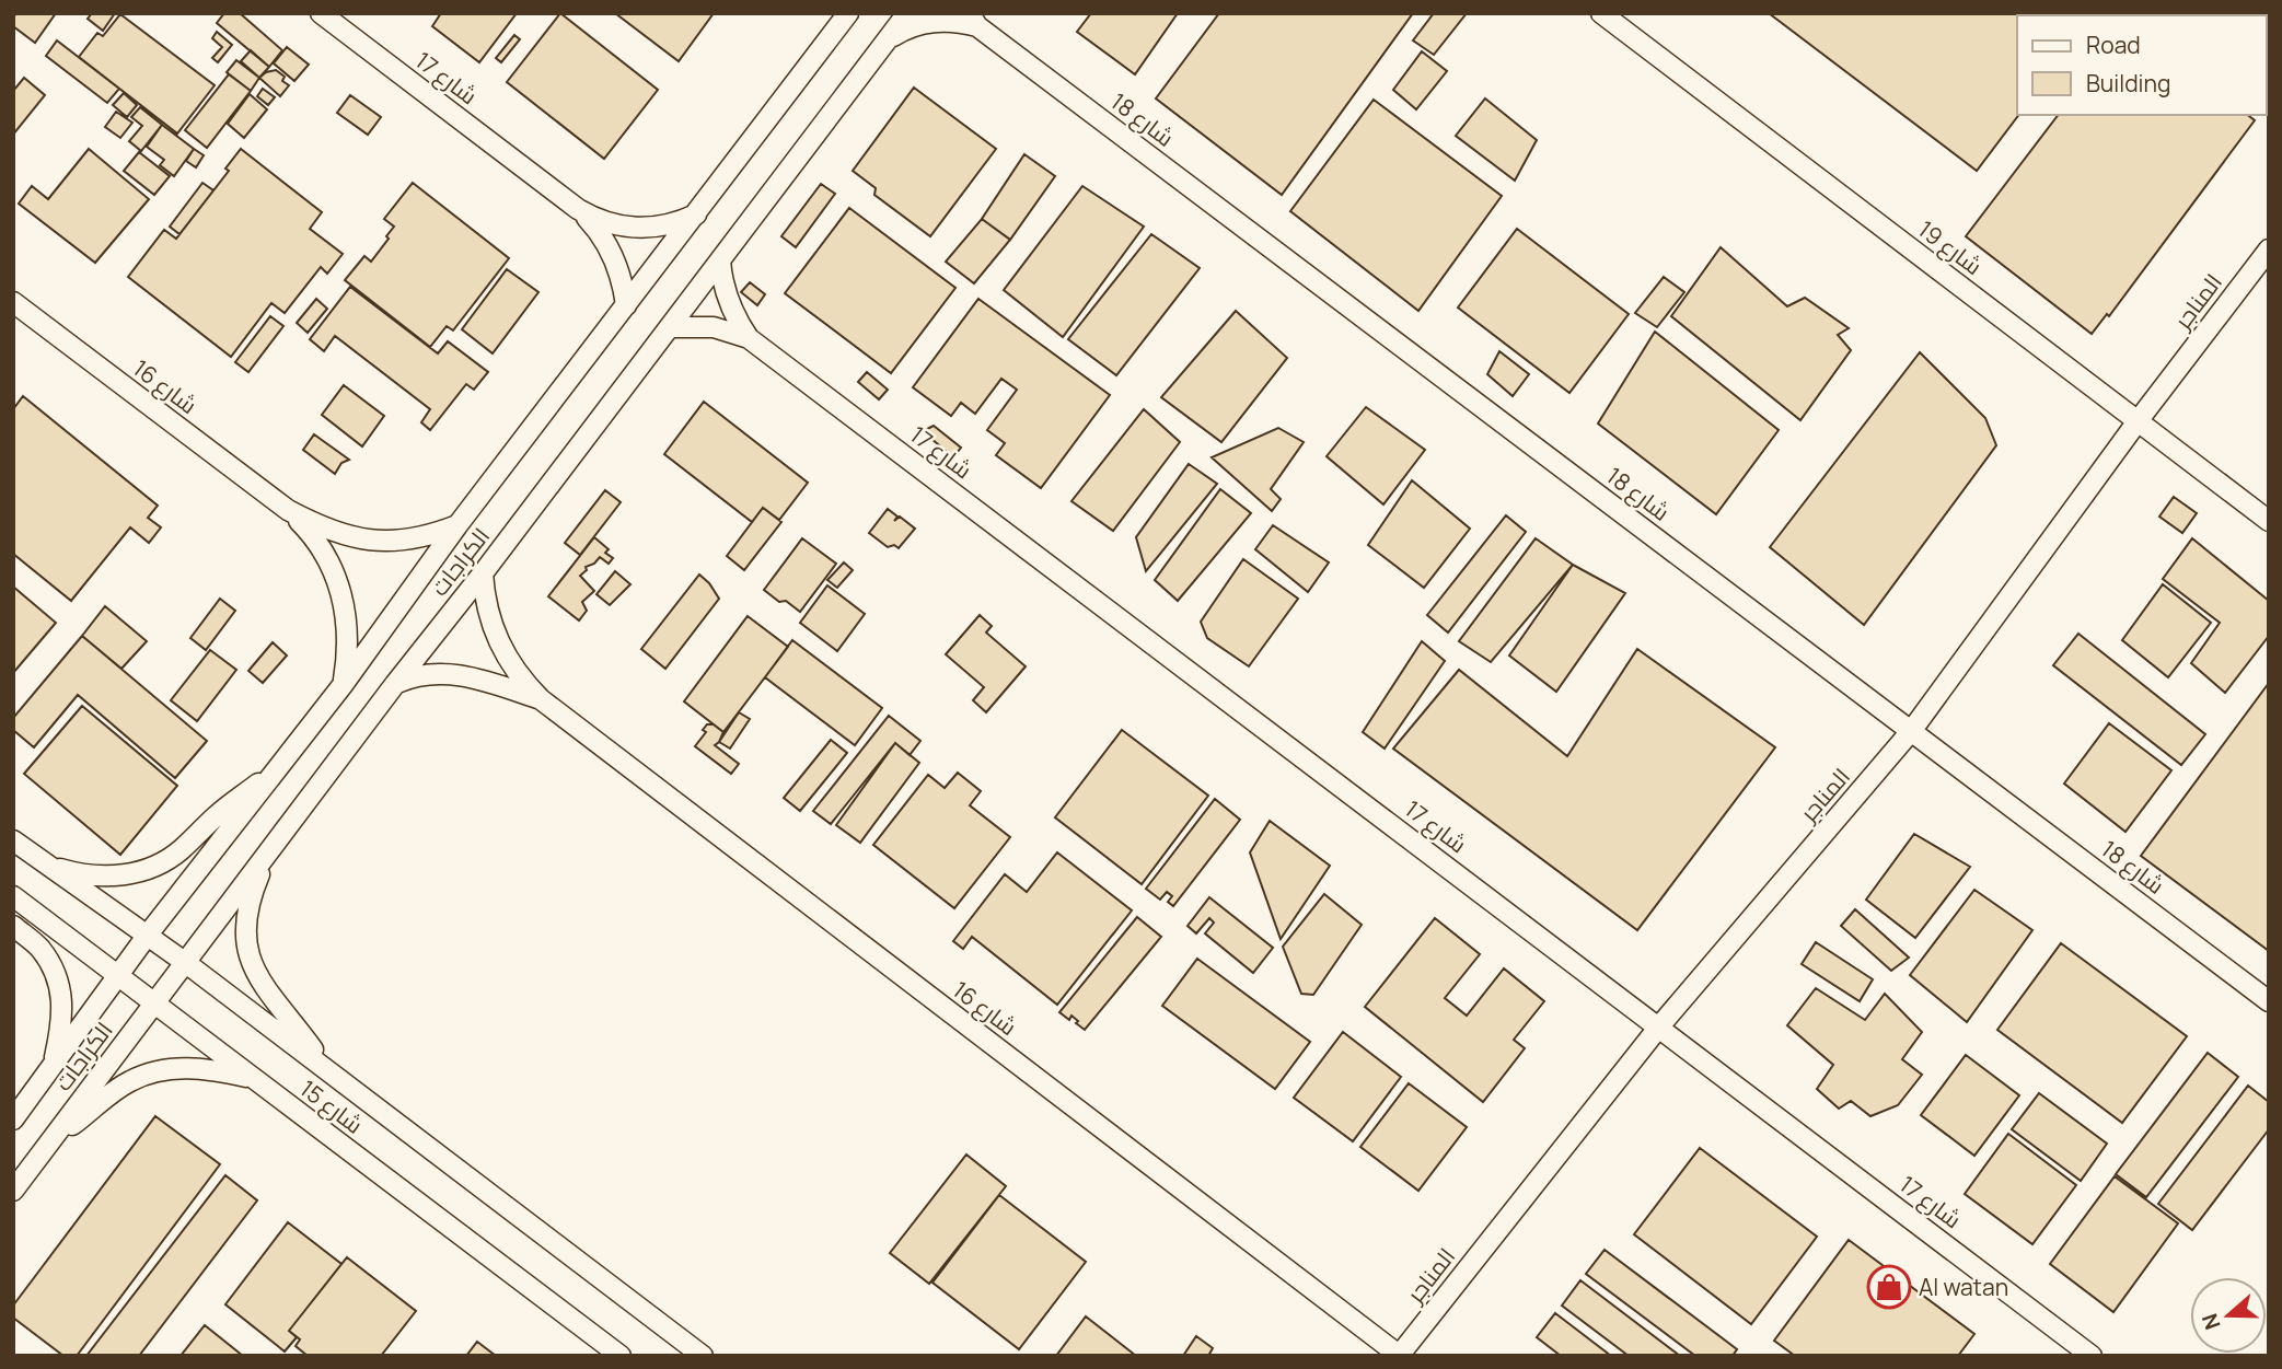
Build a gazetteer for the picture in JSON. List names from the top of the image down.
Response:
{
  "streets": {
    "street": [
      "شارع 17",
      "شارع 18",
      "شارع 19",
      "المناجر",
      "شارع 16",
      "الكراجات",
      "شارع 15"
    ]
  },
  "crossings": [
    ["شارع 17", "المناجر"],
    ["شارع 17", "الكراجات"],
    ["شارع 18", "المناجر"],
    ["شارع 18", "الكراجات"],
    ["شارع 19", "المناجر"],
    ["المناجر", "شارع 16"],
    ["شارع 16", "الكراجات"],
    ["الكراجات", "شارع 15"]
  ],
  "places": {
    "shop": ["Al watan"]
  },
  "legend": ["Road", "Building"],
  "north": "left"
}
